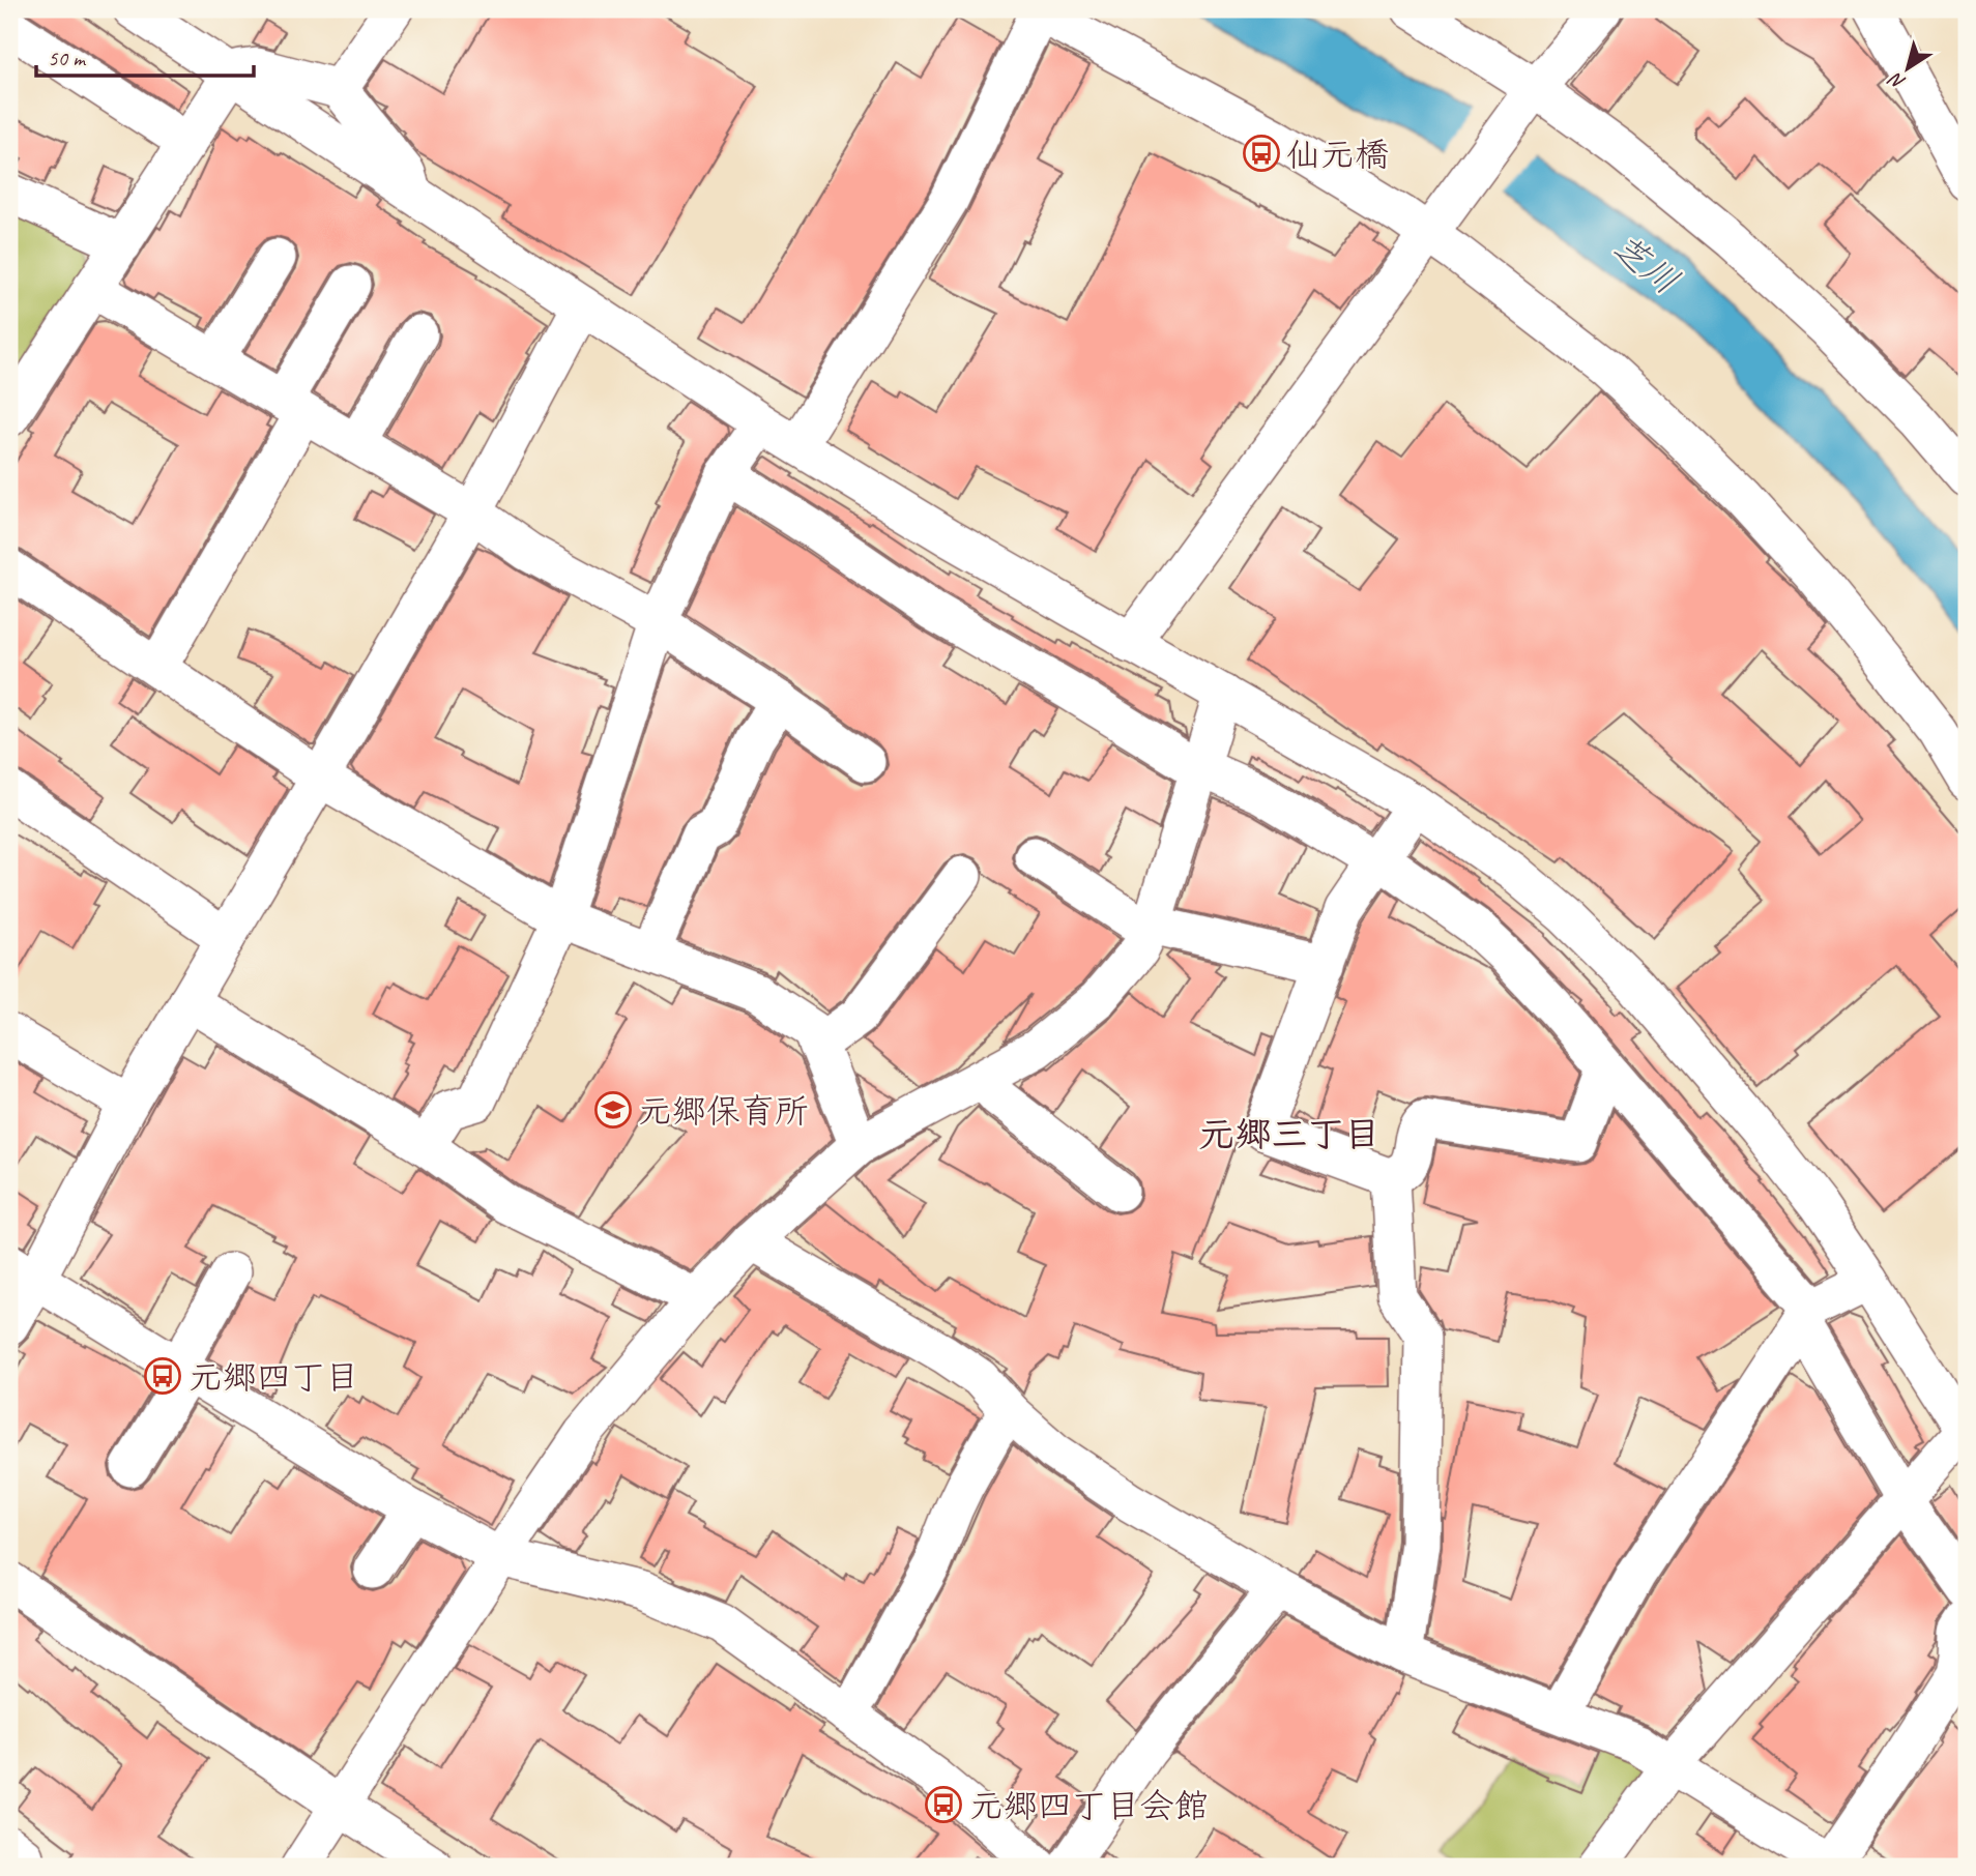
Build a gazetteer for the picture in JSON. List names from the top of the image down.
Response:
{
  "districts": ["元郷三丁目"],
  "water": ["芝川"],
  "places": {
    "bus stop": ["仙元橋", "元郷四丁目", "元郷四丁目会館"],
    "school or university": ["元郷保育所"]
  },
  "scale_bar": "50 m",
  "north": "bottom left"
}
